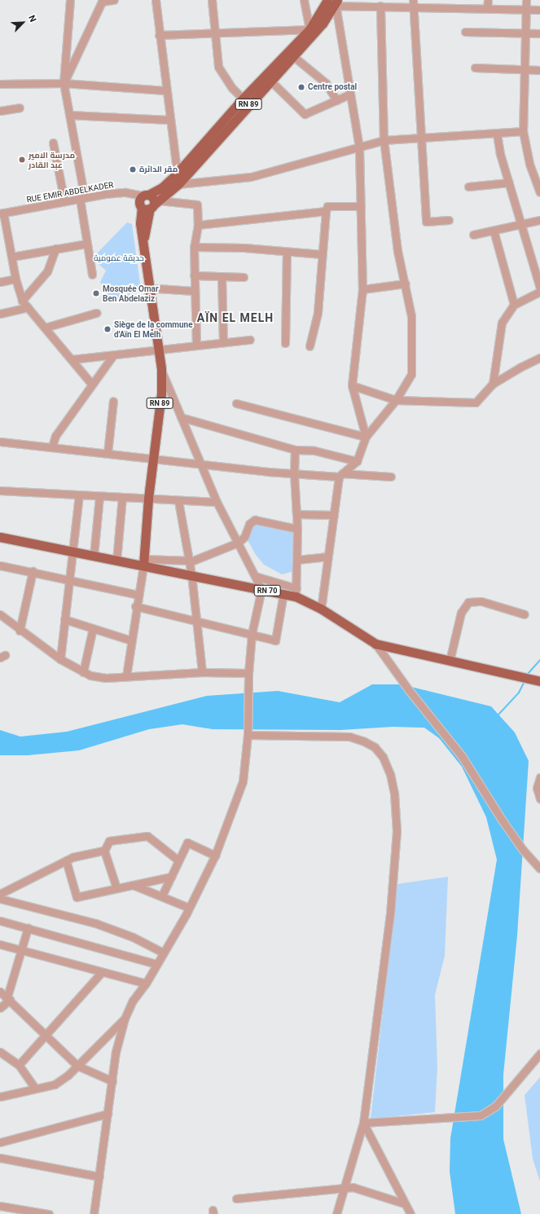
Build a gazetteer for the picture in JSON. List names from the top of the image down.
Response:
{
  "streets": {
    "main road": ["RN 89", "RN 70"],
    "street": ["RUE EMIR ABDELKADER"]
  },
  "crossings": [
    ["RN 89", "RUE EMIR ABDELKADER"],
    ["RN 89", "RN 70"]
  ],
  "districts": ["AÏN EL MELH"],
  "parks": ["حديقة عمومية"],
  "places": [
    "Centre postal",
    "مدرسة الامير عبد القادر",
    "مقر الدائرة",
    "Mosquée Omar Ben Abdelaziz",
    "Siège de la commune d'Aïn El Melh"
  ],
  "north": "top right"
}
